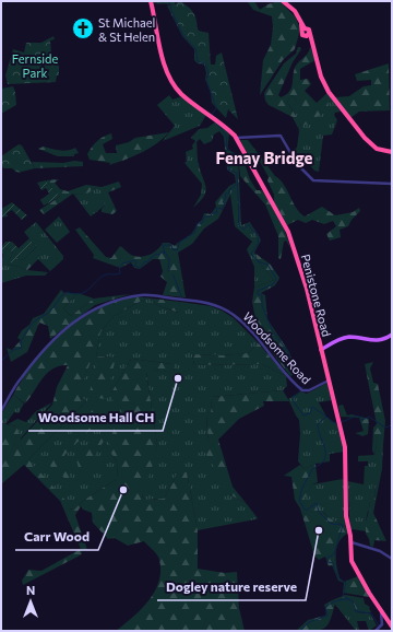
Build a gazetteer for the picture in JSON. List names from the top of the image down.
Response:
{
  "streets": {
    "highway": ["Penistone Road"],
    "street": ["Woodsome Road"]
  },
  "crossings": [
    ["Penistone Road", "Woodsome Road"]
  ],
  "districts": ["Fenay Bridge"],
  "parks": ["Fernside Park"],
  "places": {
    "church": ["St Michael & St Helen"],
    "other": ["Woodsome Hall CH", "Carr Wood", "Dogley nature reserve"]
  },
  "north": "top"
}
